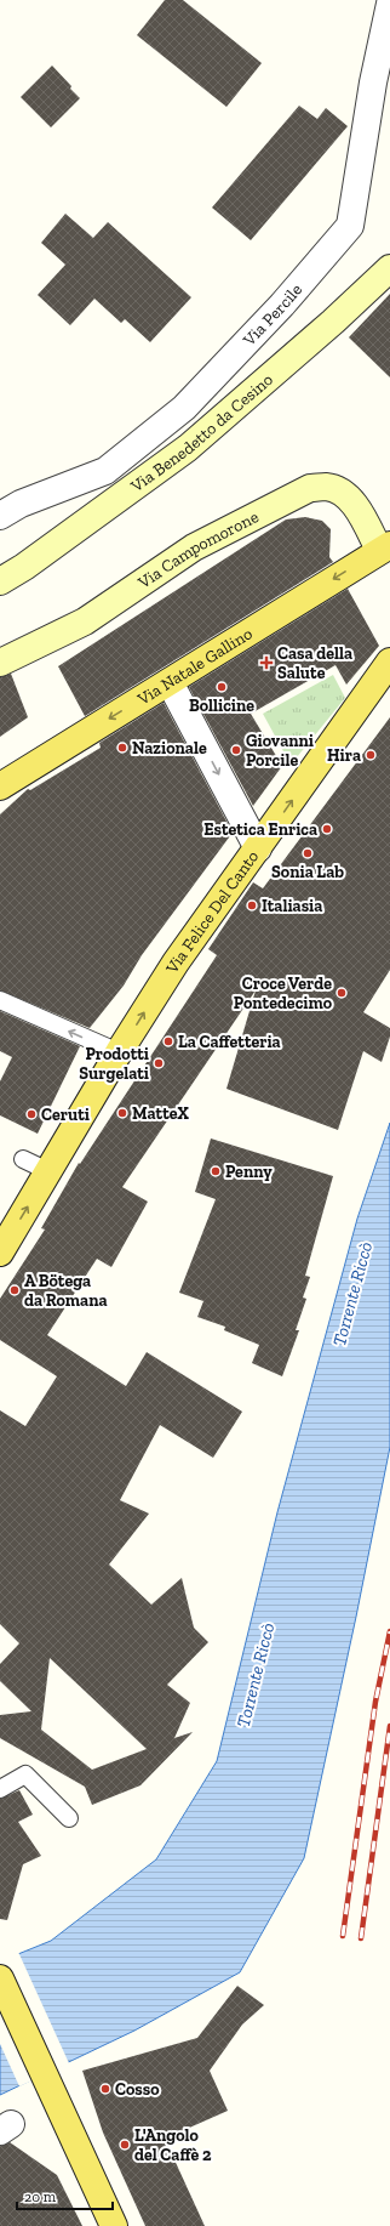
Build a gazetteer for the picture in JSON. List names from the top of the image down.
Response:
{
  "streets": {
    "main road": ["Via Natale Gallino", "Via Felice Del Canto"],
    "street": ["Via Percile", "Via Benedetto da Cesino", "Via Campomorone"]
  },
  "crossings": [
    ["Via Campomorone", "Via Natale Gallino"]
  ],
  "one_way": ["Via Natale Gallino", "Via Felice Del Canto"],
  "water": ["Torrente Riccò"],
  "places": {
    "health": ["Casa della Salute"],
    "other": [
      "Bollicine",
      "Nazionale",
      "Giovanni Porcile",
      "Hira",
      "Estetica Enrica",
      "Sonia Lab",
      "Italiasia",
      "Croce Verde Pontedecimo",
      "La Caffetteria",
      "Prodotti Surgelati",
      "MatteX",
      "Ceruti",
      "Penny",
      "A Bötega da Romana",
      "Cosso",
      "L'Angolo del Caffè 2"
    ]
  },
  "scale_bar": "20 m"
}
